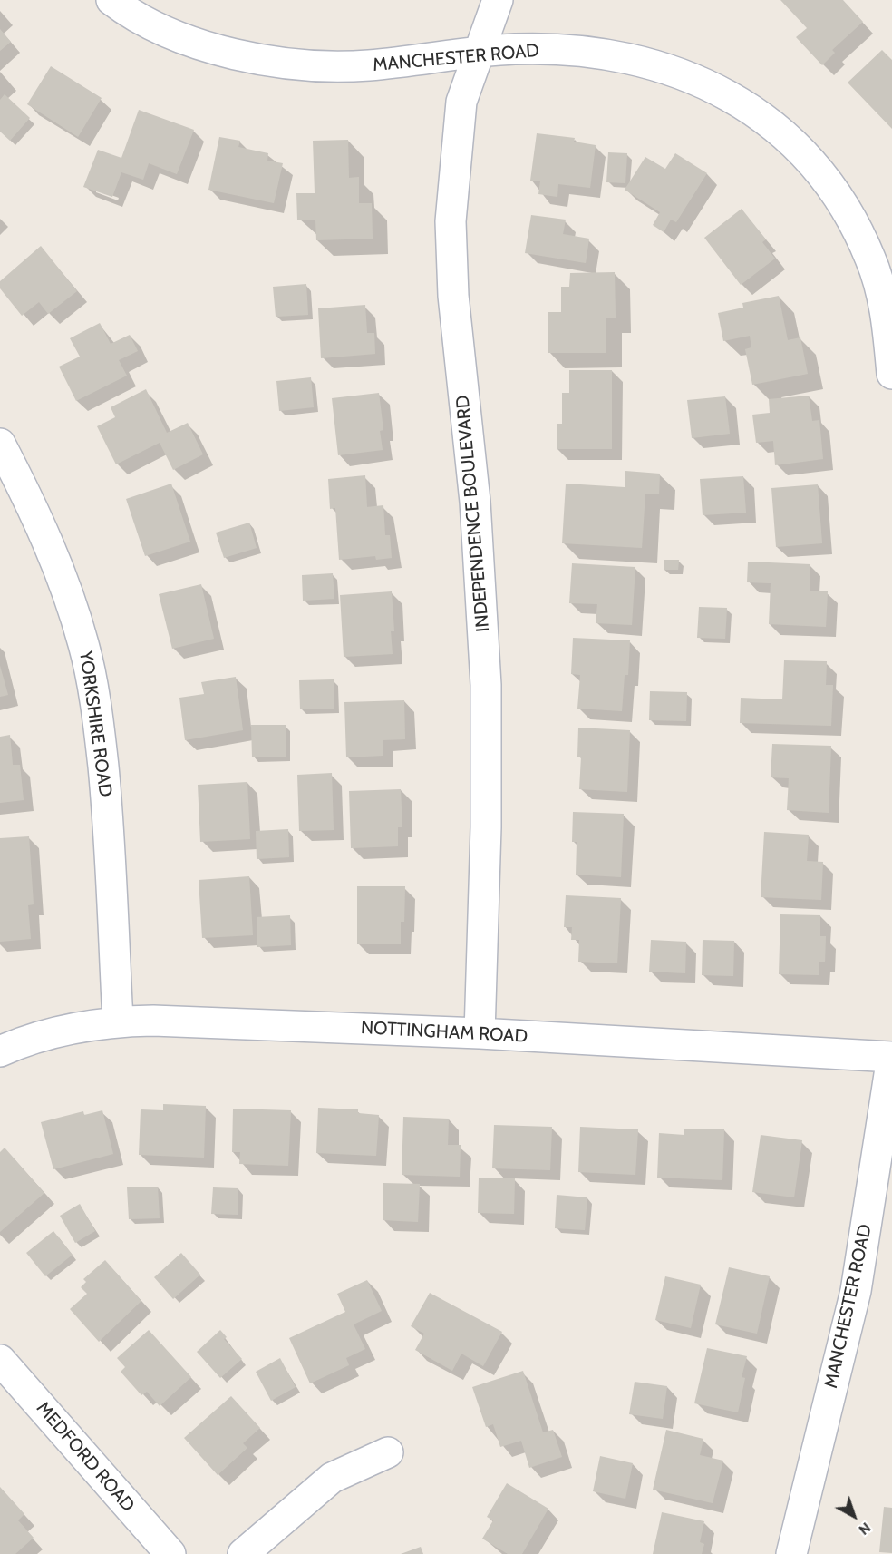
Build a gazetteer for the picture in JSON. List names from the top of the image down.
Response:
{
  "streets": {
    "street": [
      "MANCHESTER ROAD",
      "INDEPENDENCE BOULEVARD",
      "YORKSHIRE ROAD",
      "NOTTINGHAM ROAD",
      "MEDFORD ROAD"
    ]
  },
  "crossings": [
    ["MANCHESTER ROAD", "INDEPENDENCE BOULEVARD"],
    ["MANCHESTER ROAD", "NOTTINGHAM ROAD"],
    ["INDEPENDENCE BOULEVARD", "NOTTINGHAM ROAD"],
    ["YORKSHIRE ROAD", "NOTTINGHAM ROAD"]
  ],
  "north": "bottom right"
}
